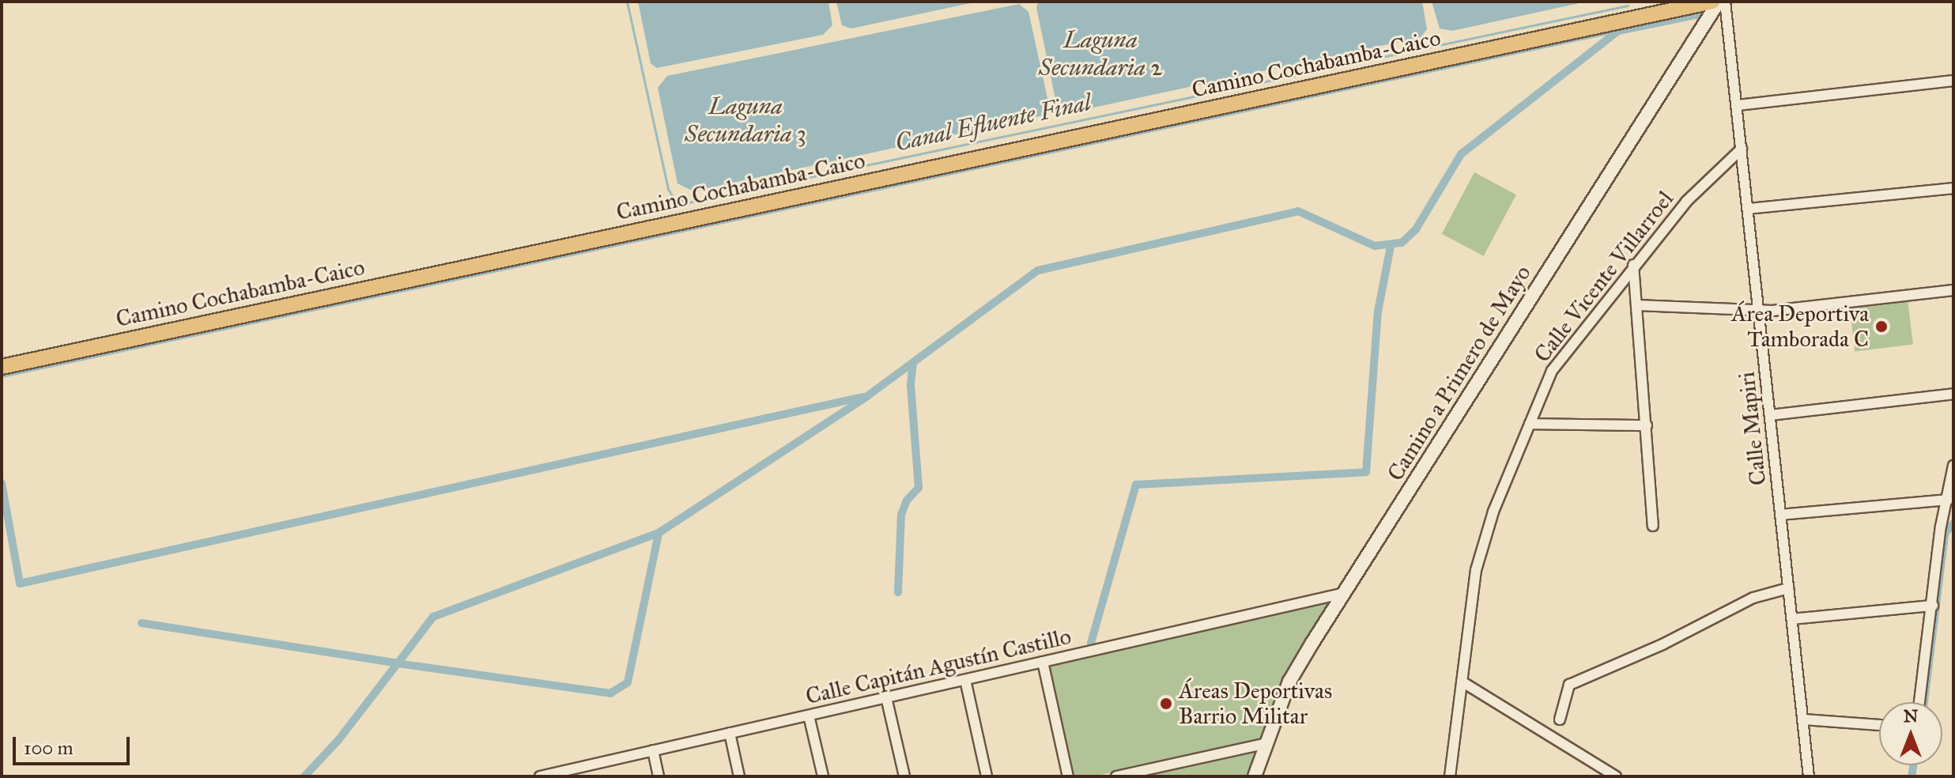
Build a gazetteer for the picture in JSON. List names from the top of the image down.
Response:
{
  "streets": {
    "main road": ["Camino Cochabamba-Caico", "Camino a Primero de Mayo"],
    "street": ["Calle Vicente Villarroel", "Calle Mapiri", "Calle Capitán Agustín Castillo"]
  },
  "crossings": [
    ["Calle Vicente Villarroel", "Calle Mapiri"],
    ["Camino a Primero de Mayo", "Calle Capitán Agustín Castillo"]
  ],
  "water": ["Laguna Secundaria 2", "Laguna Secundaria 3", "Canal Efluente Final"],
  "places": ["Área Deportiva Tamborada C", "Áreas Deportivas Barrio Militar"],
  "scale_bar": "100 m",
  "north": "top"
}
